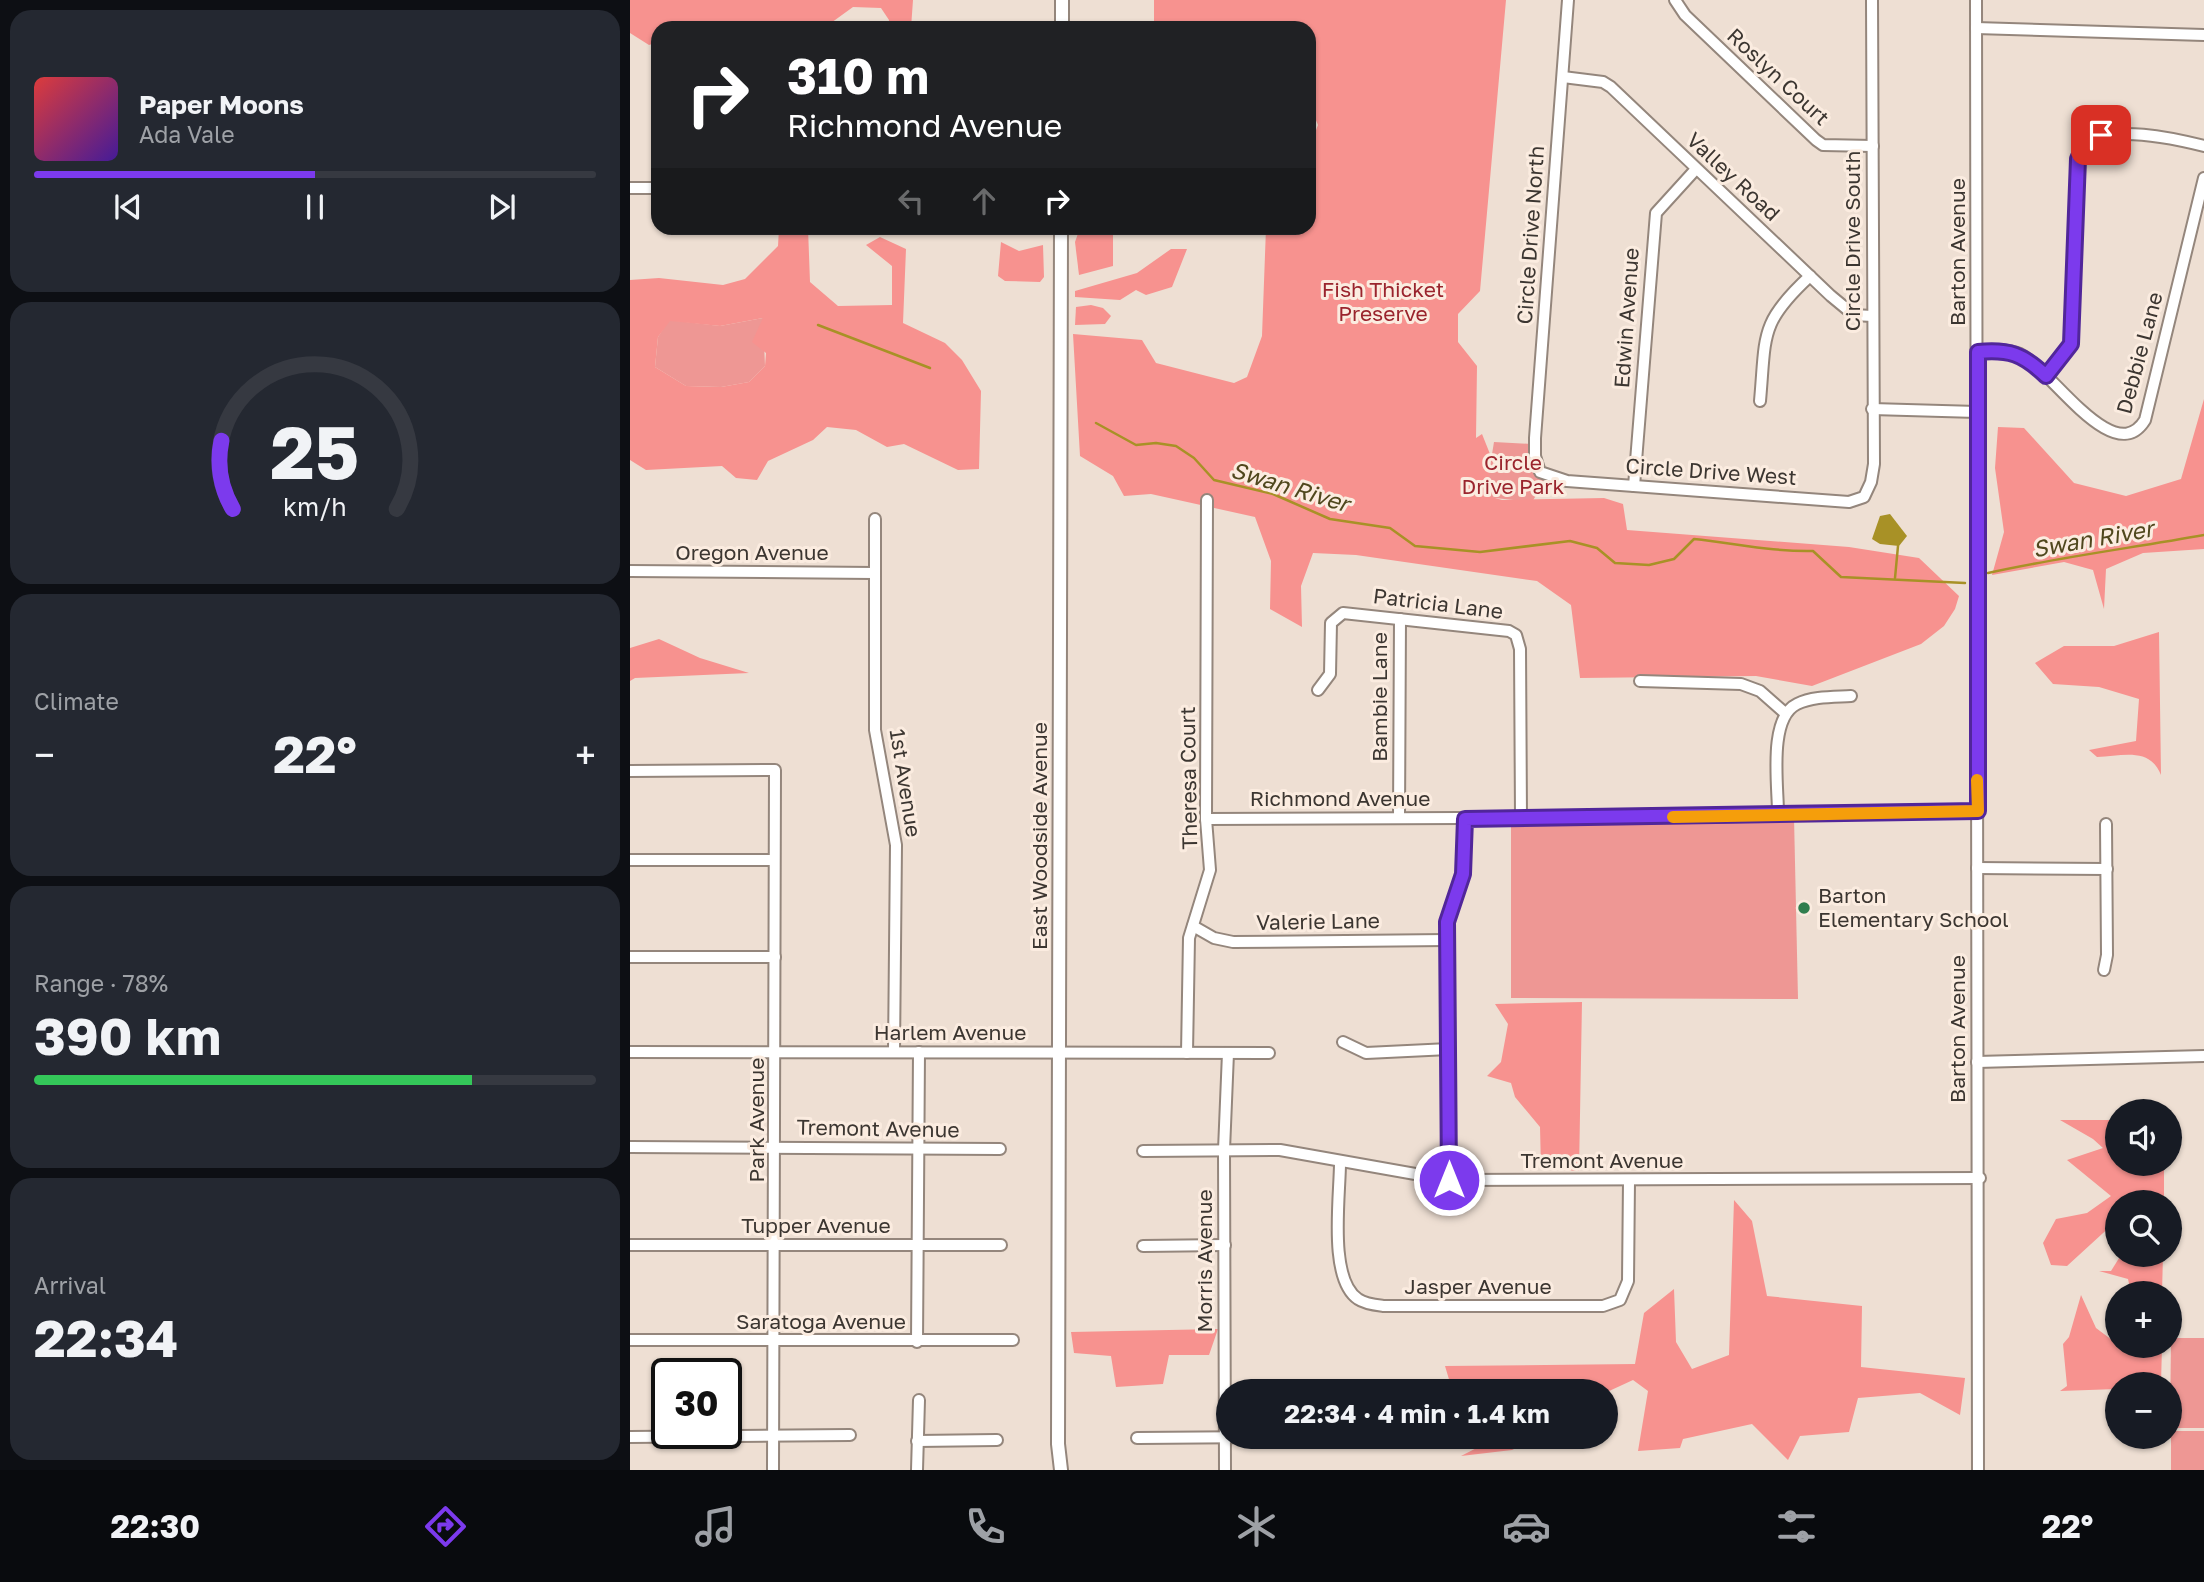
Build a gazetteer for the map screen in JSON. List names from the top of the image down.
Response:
{
  "streets": {
    "main road": ["East Woodside Avenue"],
    "street": [
      "Roslyn Court",
      "Valley Road",
      "Circle Drive North",
      "Circle Drive South",
      "Barton Avenue",
      "Edwin Avenue",
      "Debbie Lane",
      "Circle Drive West",
      "Oregon Avenue",
      "Patricia Lane",
      "Bambie Lane",
      "Theresa Court",
      "1st Avenue",
      "Richmond Avenue",
      "Valerie Lane",
      "Harlem Avenue",
      "Park Avenue",
      "Tremont Avenue",
      "Tupper Avenue",
      "Morris Avenue",
      "Jasper Avenue",
      "Saratoga Avenue"
    ]
  },
  "crossings": [
    ["Roslyn Court", "Circle Drive South"],
    ["Valley Road", "Circle Drive North"],
    ["Valley Road", "Circle Drive South"],
    ["Valley Road", "Edwin Avenue"],
    ["Circle Drive North", "Circle Drive West"],
    ["Circle Drive South", "Circle Drive West"],
    ["Barton Avenue", "Debbie Lane"],
    ["Barton Avenue", "Richmond Avenue"],
    ["Barton Avenue", "Tremont Avenue"],
    ["Edwin Avenue", "Circle Drive West"],
    ["Oregon Avenue", "1st Avenue"],
    ["Patricia Lane", "Bambie Lane"],
    ["Patricia Lane", "Richmond Avenue"],
    ["Bambie Lane", "Richmond Avenue"],
    ["Theresa Court", "Richmond Avenue"],
    ["Theresa Court", "Valerie Lane"],
    ["Theresa Court", "Harlem Avenue"],
    ["1st Avenue", "Harlem Avenue"],
    ["East Woodside Avenue", "Harlem Avenue"],
    ["Harlem Avenue", "Park Avenue"],
    ["Harlem Avenue", "Morris Avenue"],
    ["Park Avenue", "Tremont Avenue"],
    ["Park Avenue", "Tupper Avenue"],
    ["Park Avenue", "Saratoga Avenue"],
    ["Tremont Avenue", "Morris Avenue"],
    ["Tremont Avenue", "Jasper Avenue"]
  ],
  "water": ["Swan River"],
  "parks": ["Fish Thicket Preserve", "Circle Drive Park"],
  "places": ["Barton Elementary School"],
  "page": {
    "turn": ["310 m", "Richmond Avenue"],
    "song": ["Paper Moons", "Ada Vale"],
    "tile": [
      "Climate",
      ["Range · 78%", "390 km"],
      ["Arrival", "22:34"]
    ],
    "heat": ["−", "22°", "+"],
    "map_buttons": ["+", "−"],
    "limit": "30",
    "trip": "22:34 · 4 min · 1.4 km",
    "tabs": ["22:30", "22°"],
    "gauge": ["25", "km/h"]
  }
}
